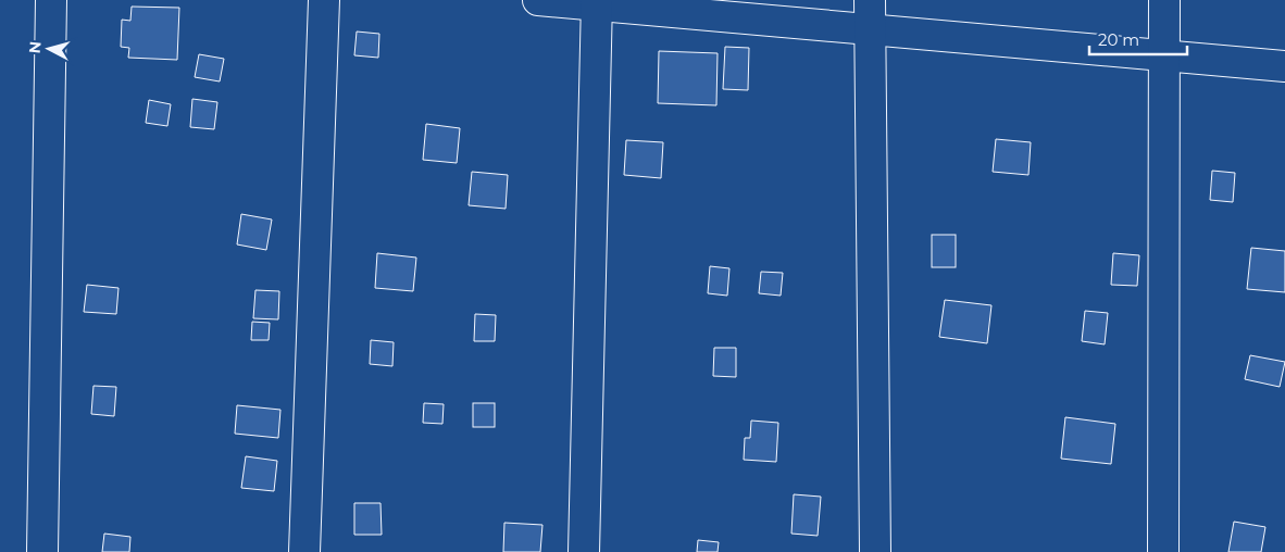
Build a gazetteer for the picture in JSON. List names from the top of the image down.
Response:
{
  "scale_bar": "20 m",
  "north": "left"
}
